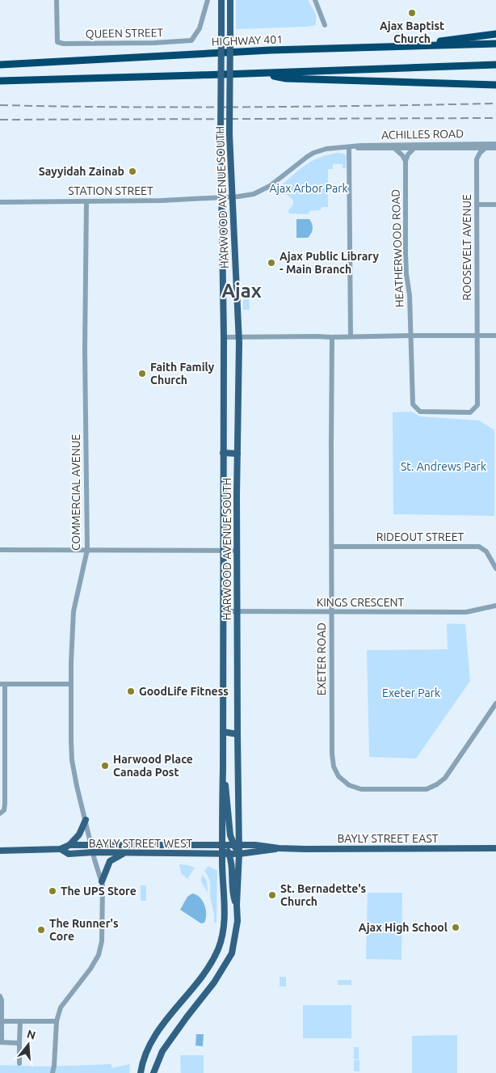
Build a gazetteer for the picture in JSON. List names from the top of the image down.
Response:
{
  "streets": {
    "highway": ["HIGHWAY 401"],
    "main road": ["HARWOOD AVENUE SOUTH", "BAYLY STREET EAST", "BAYLY STREET WEST"],
    "street": [
      "QUEEN STREET",
      "ACHILLES ROAD",
      "STATION STREET",
      "ROOSEVELT AVENUE",
      "HEATHERWOOD ROAD",
      "COMMERCIAL AVENUE",
      "RIDEOUT STREET",
      "KINGS CRESCENT",
      "EXETER ROAD"
    ]
  },
  "crossings": [
    ["ACHILLES ROAD", "STATION STREET"],
    ["ACHILLES ROAD", "HARWOOD AVENUE SOUTH"],
    ["STATION STREET", "HARWOOD AVENUE SOUTH"],
    ["STATION STREET", "COMMERCIAL AVENUE"],
    ["HARWOOD AVENUE SOUTH", "KINGS CRESCENT"],
    ["HARWOOD AVENUE SOUTH", "BAYLY STREET EAST"],
    ["HARWOOD AVENUE SOUTH", "BAYLY STREET WEST"],
    ["ROOSEVELT AVENUE", "HEATHERWOOD ROAD"],
    ["COMMERCIAL AVENUE", "BAYLY STREET WEST"],
    ["RIDEOUT STREET", "EXETER ROAD"],
    ["KINGS CRESCENT", "EXETER ROAD"],
    ["BAYLY STREET EAST", "BAYLY STREET WEST"]
  ],
  "districts": ["Ajax"],
  "parks": ["Ajax Arbor Park", "St. Andrews Park", "Exeter Park"],
  "places": [
    "Ajax Baptist Church",
    "Sayyidah Zainab",
    "Ajax Public Library - Main Branch",
    "Faith Family Church",
    "GoodLife Fitness",
    "Harwood Place Canada Post",
    "The UPS Store",
    "St. Bernadette's Church",
    "Ajax High School",
    "The Runner's Core"
  ],
  "north": "top"
}
